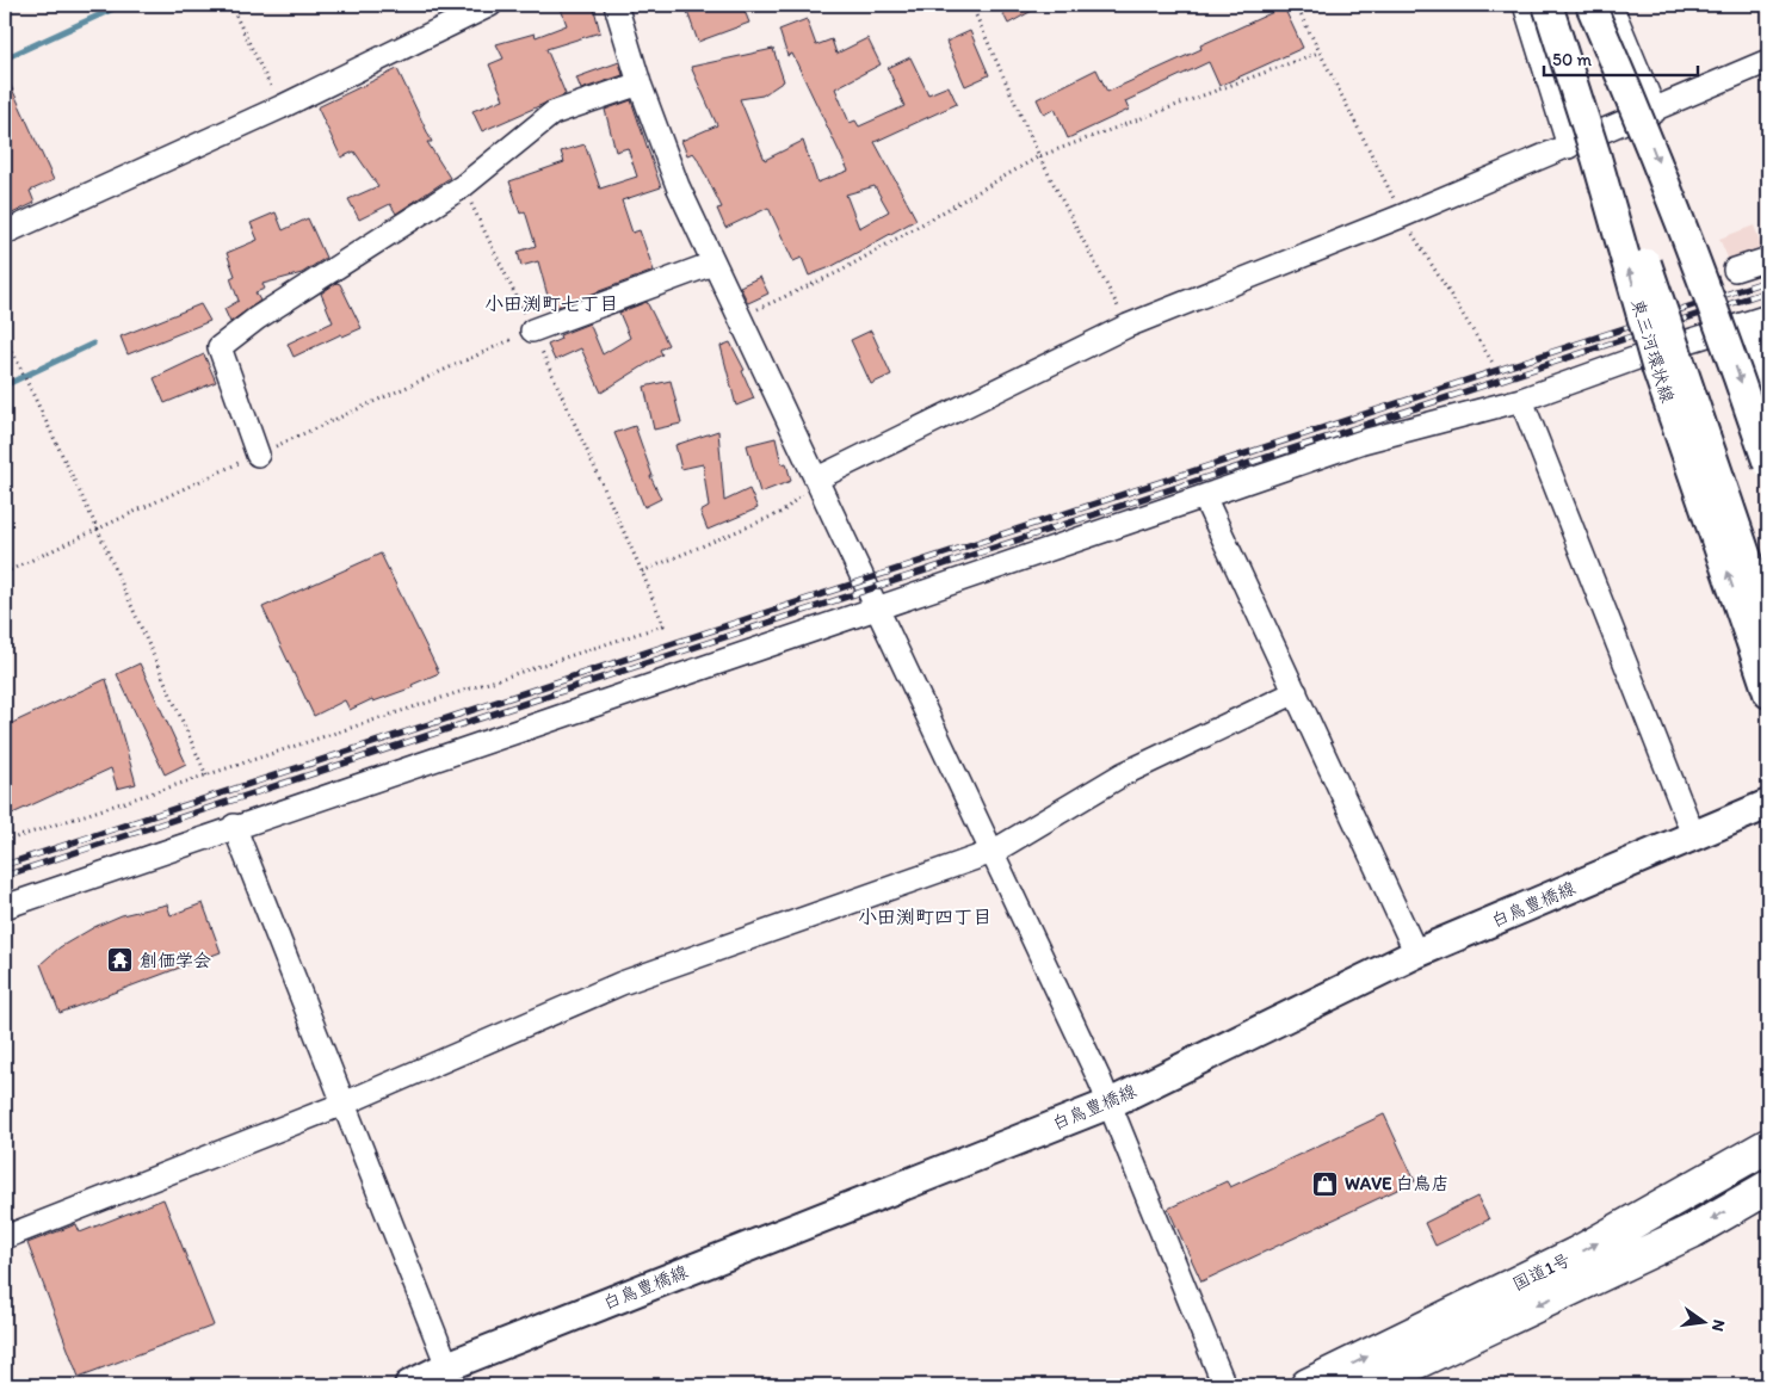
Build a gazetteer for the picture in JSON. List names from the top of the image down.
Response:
{
  "streets": {
    "highway": ["国道1号"],
    "main road": ["東三河環状線", "白鳥豊橋線"]
  },
  "districts": ["小田渕町七丁目", "小田渕町四丁目"],
  "places": {
    "temple": ["創価学会"],
    "shop": ["WAVE 白鳥店"]
  },
  "scale_bar": "50 m",
  "north": "right"
}
